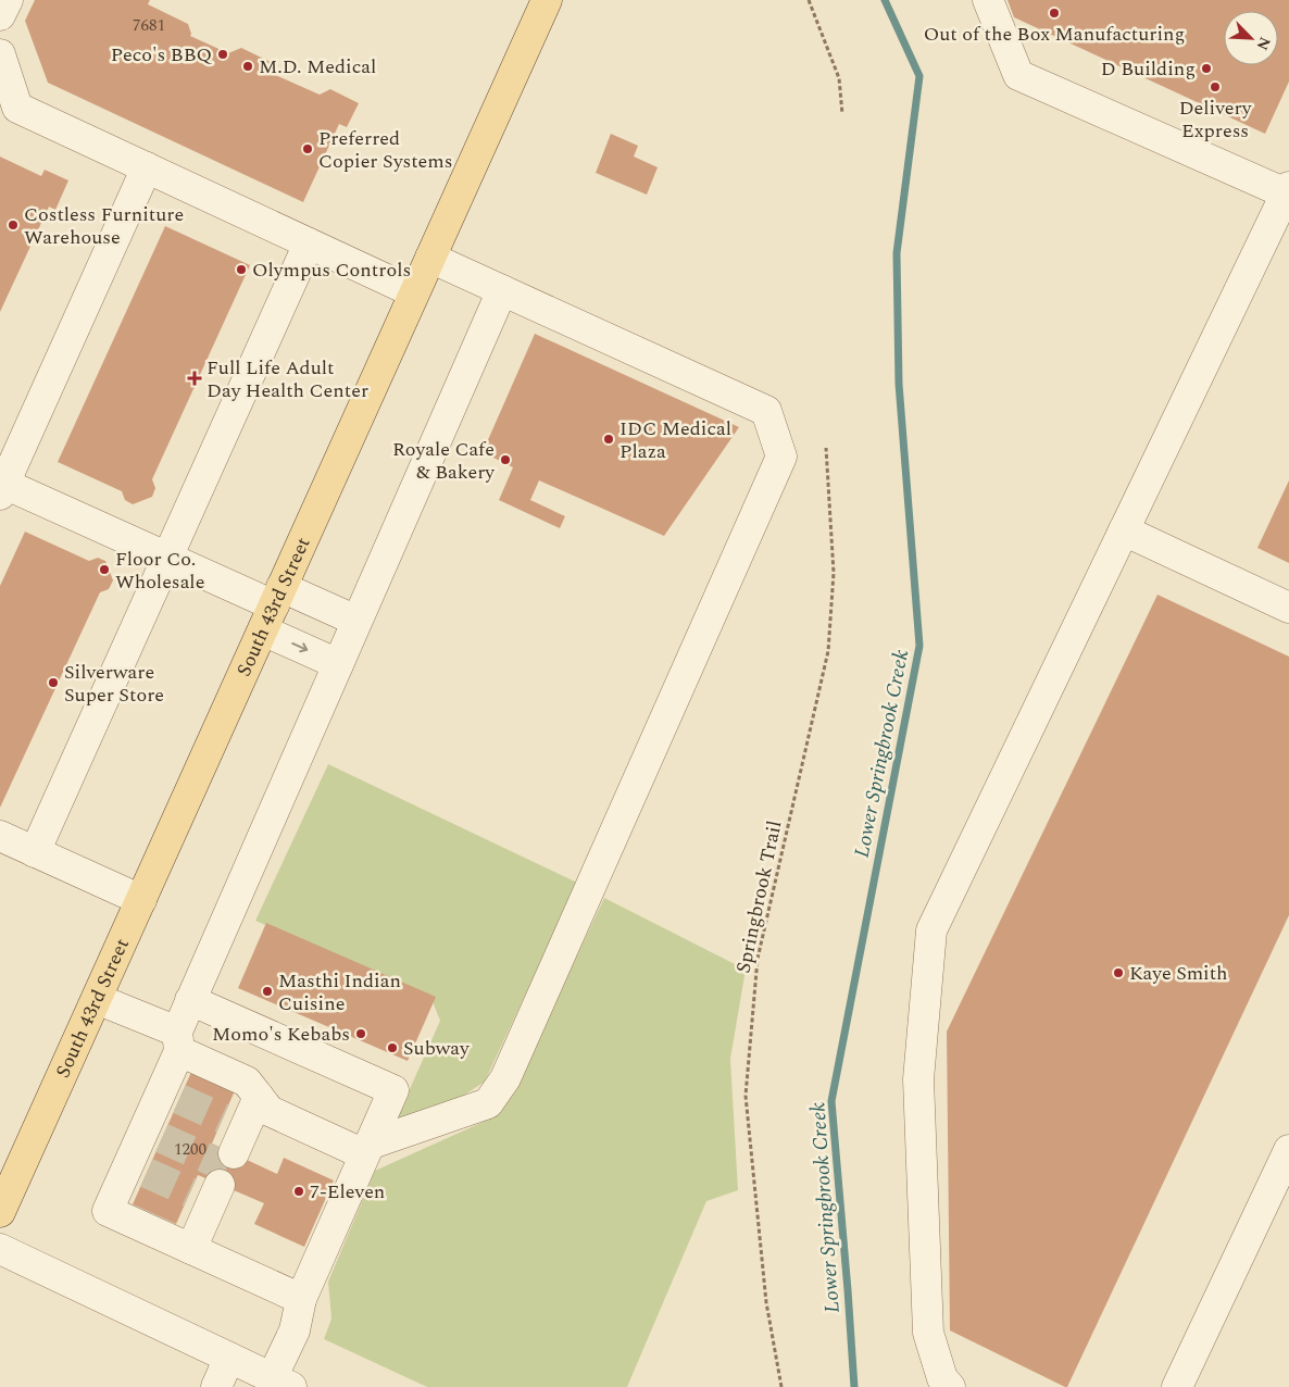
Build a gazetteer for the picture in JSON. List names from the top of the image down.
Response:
{
  "streets": {
    "main road": ["South 43rd Street"],
    "path": ["Springbrook Trail"]
  },
  "water": ["Lower Springbrook Creek"],
  "places": {
    "other": [
      "Out of the Box Manufacturing",
      "Peco's BBQ",
      "M.D. Medical",
      "D Building",
      "Delivery Express",
      "Preferred Copier Systems",
      "Costless Furniture Warehouse",
      "Olympus Controls",
      "IDC Medical Plaza",
      "Royale Cafe & Bakery",
      "Floor Co. Wholesale",
      "Silverware Super Store",
      "Kaye Smith",
      "Masthi Indian Cuisine",
      "Momo's Kebabs",
      "Subway",
      "7-Eleven"
    ],
    "health": ["Full Life Adult Day Health Center"]
  },
  "house_numbers": ["7681", "1200"],
  "north": "bottom right"
}
